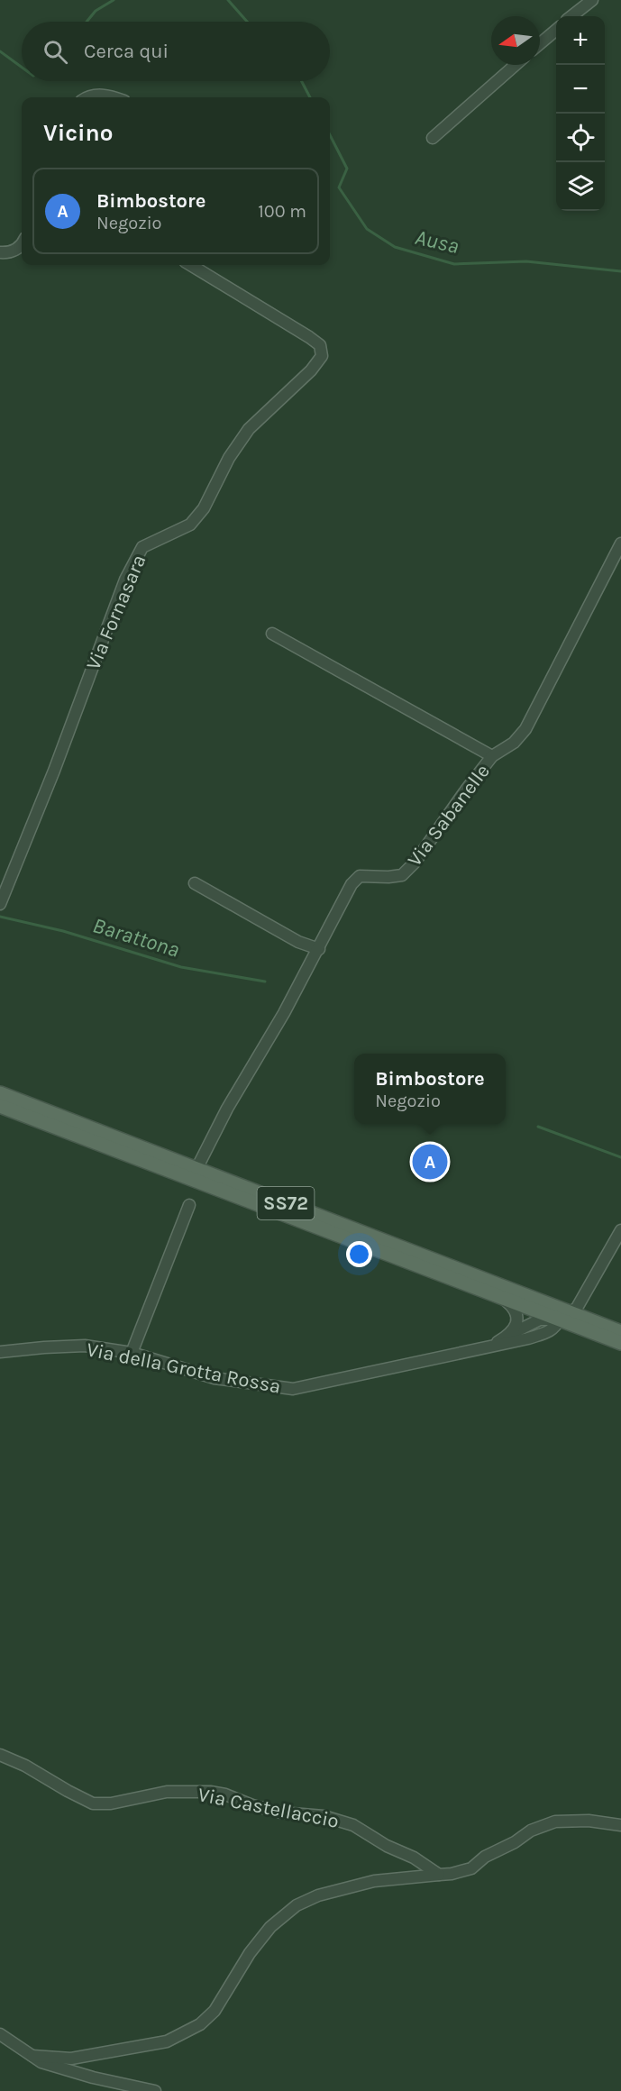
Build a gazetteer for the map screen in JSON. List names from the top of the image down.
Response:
{
  "streets": {
    "main road": ["SS72"],
    "street": [
      "Via Fornasara",
      "Via Sabanelle",
      "Via della Grotta Rossa",
      "Via Castellaccio"
    ]
  },
  "crossings": [
    ["Via Sabanelle", "SS72"],
    ["SS72", "Via della Grotta Rossa"]
  ],
  "water": ["Ausa", "Barattona"],
  "north": "left",
  "page": {
    "map_buttons": ["+", "−"],
    "search": "Cerca qui",
    "heading": "Vicino",
    "list": [
      {
        "mark": "A",
        "name": "Bimbostore",
        "note": "Negozio",
        "value": "100 m"
      }
    ],
    "popup": ["Bimbostore", "Negozio"],
    "pins": "A"
  }
}
